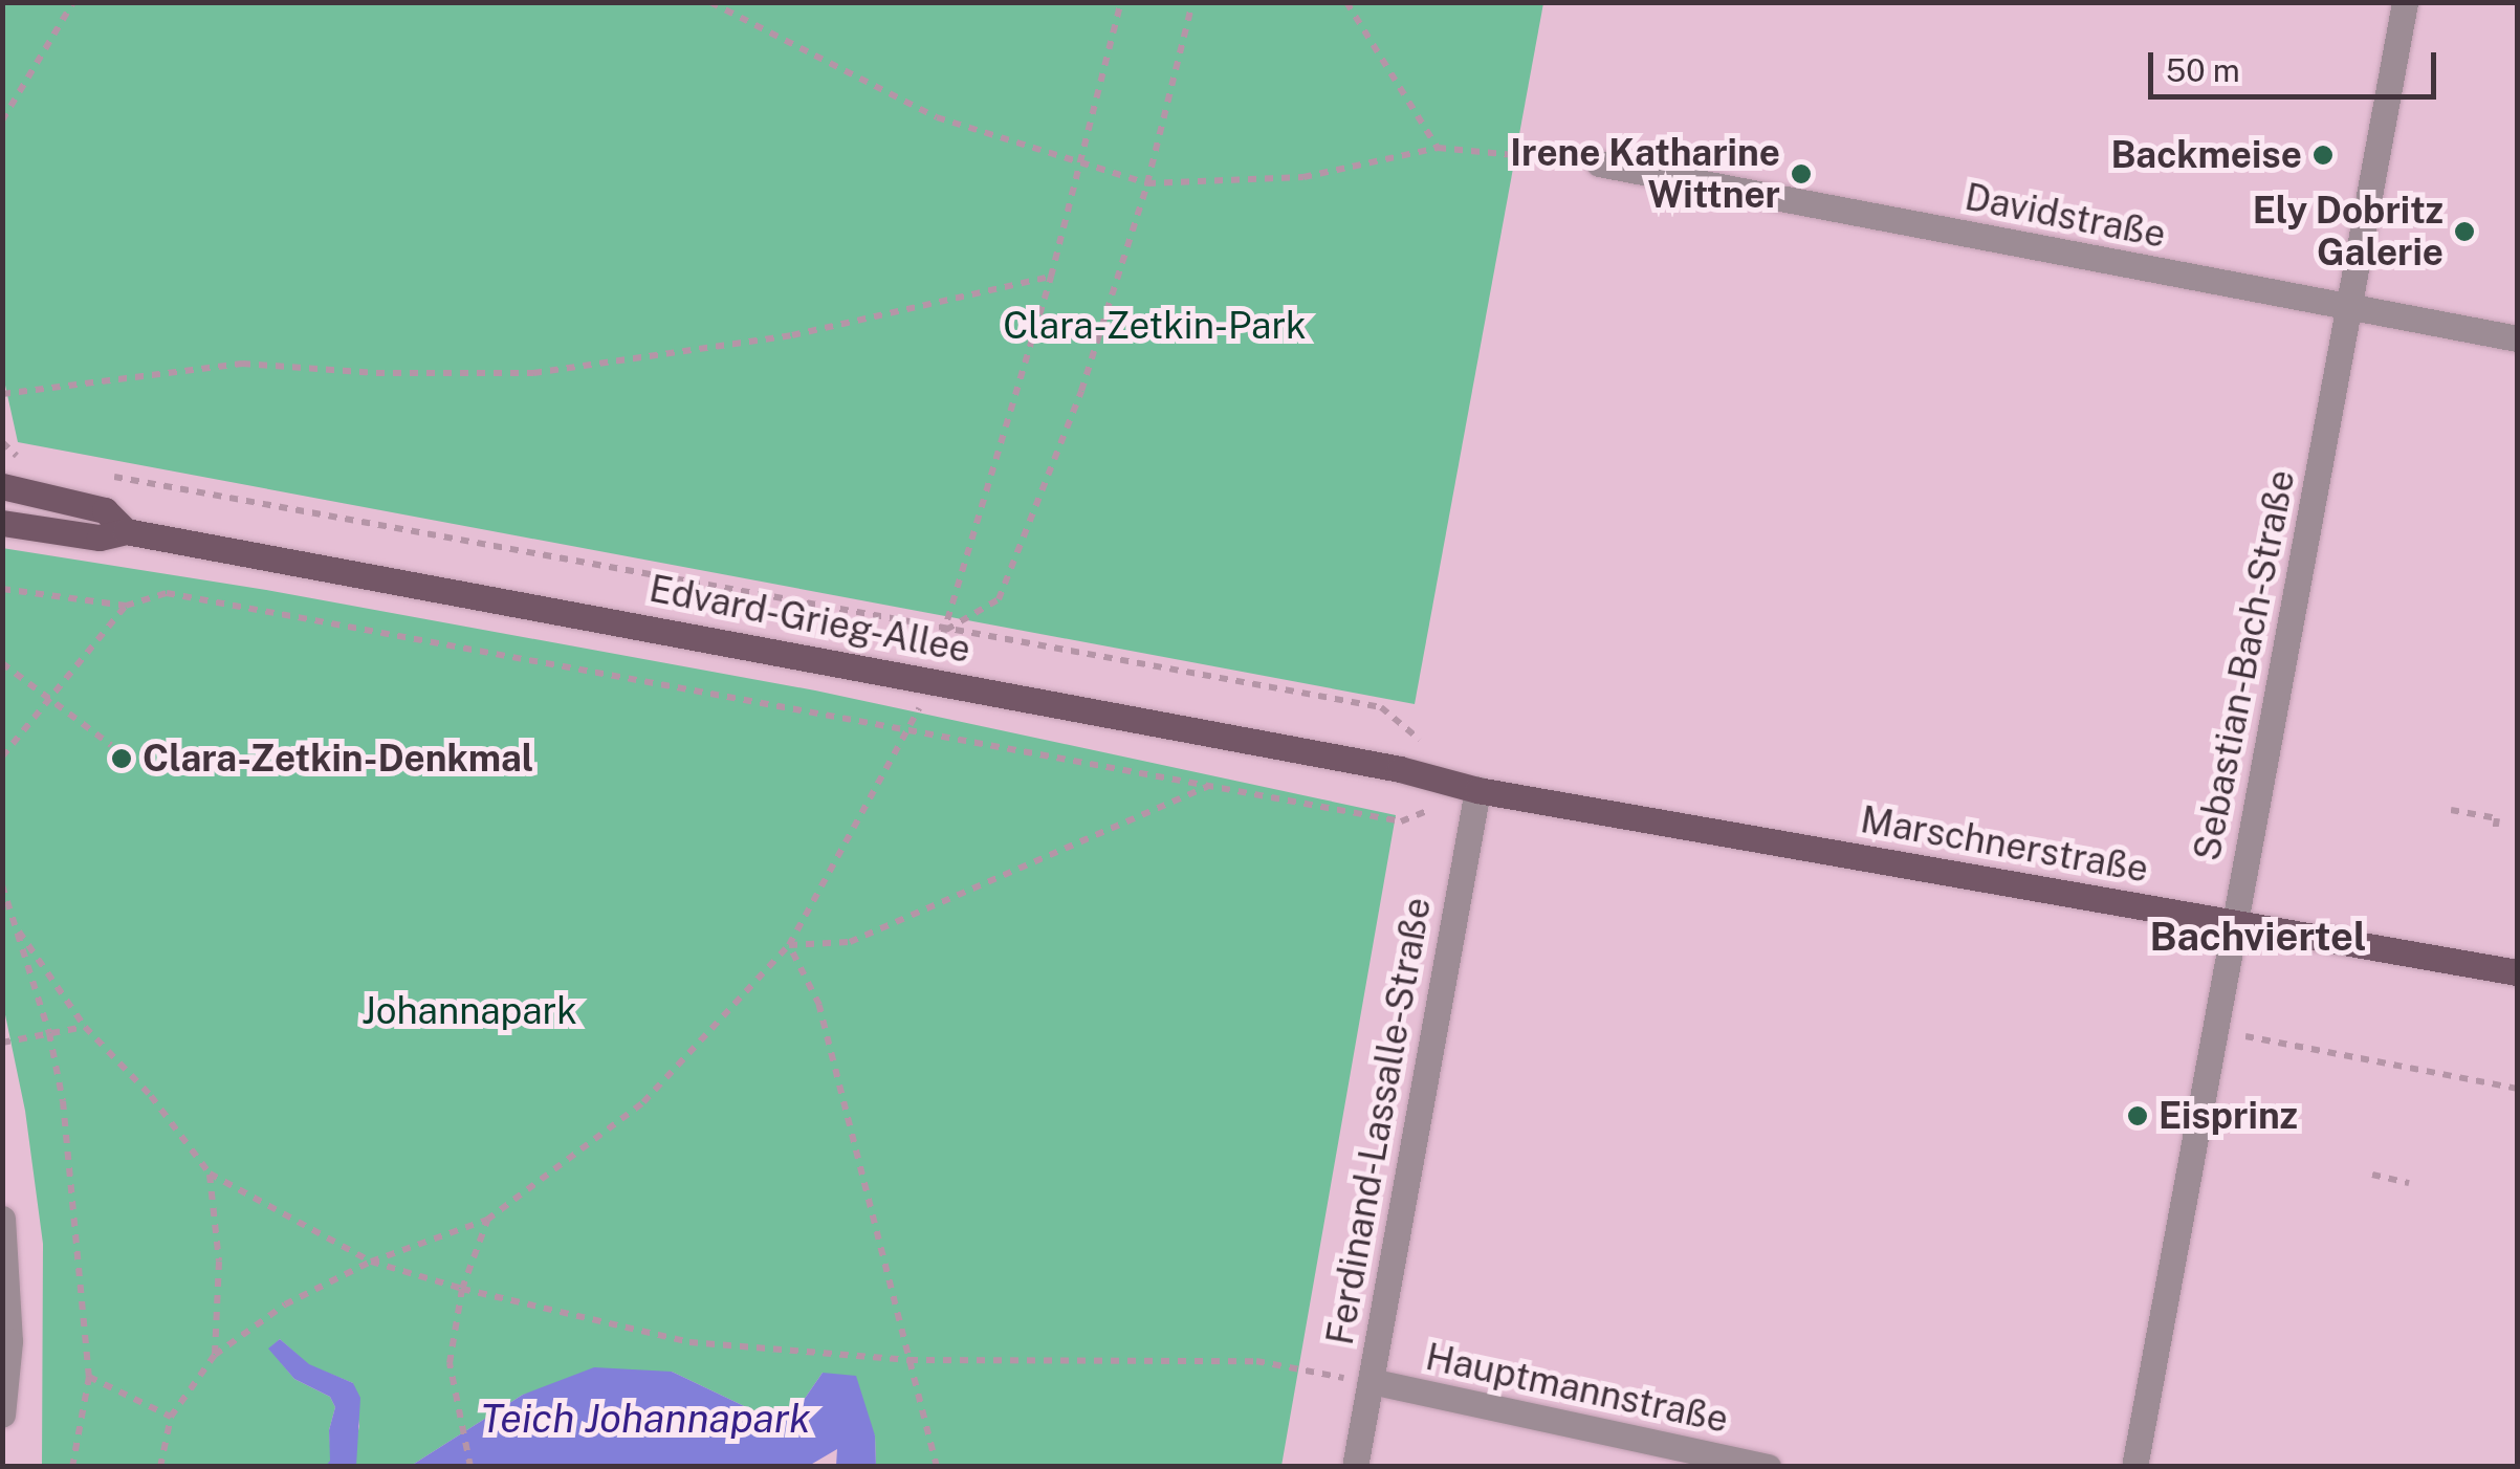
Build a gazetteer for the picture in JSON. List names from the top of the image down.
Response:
{
  "streets": {
    "main road": ["Edvard-Grieg-Allee", "Marschnerstraße"],
    "street": [
      "Davidstraße",
      "Sebastian-Bach-Straße",
      "Ferdinand-Lassalle-Straße",
      "Hauptmannstraße"
    ]
  },
  "crossings": [
    ["Davidstraße", "Sebastian-Bach-Straße"],
    ["Edvard-Grieg-Allee", "Marschnerstraße"],
    ["Edvard-Grieg-Allee", "Ferdinand-Lassalle-Straße"],
    ["Sebastian-Bach-Straße", "Marschnerstraße"],
    ["Marschnerstraße", "Ferdinand-Lassalle-Straße"],
    ["Ferdinand-Lassalle-Straße", "Hauptmannstraße"]
  ],
  "districts": ["Bachviertel"],
  "water": ["Teich Johannapark"],
  "parks": ["Clara-Zetkin-Park", "Johannapark"],
  "places": [
    "Backmeise",
    "Irene Katharine Wittner",
    "Ely Dobritz Galerie",
    "Clara-Zetkin-Denkmal",
    "Eisprinz"
  ],
  "scale_bar": "50 m"
}
